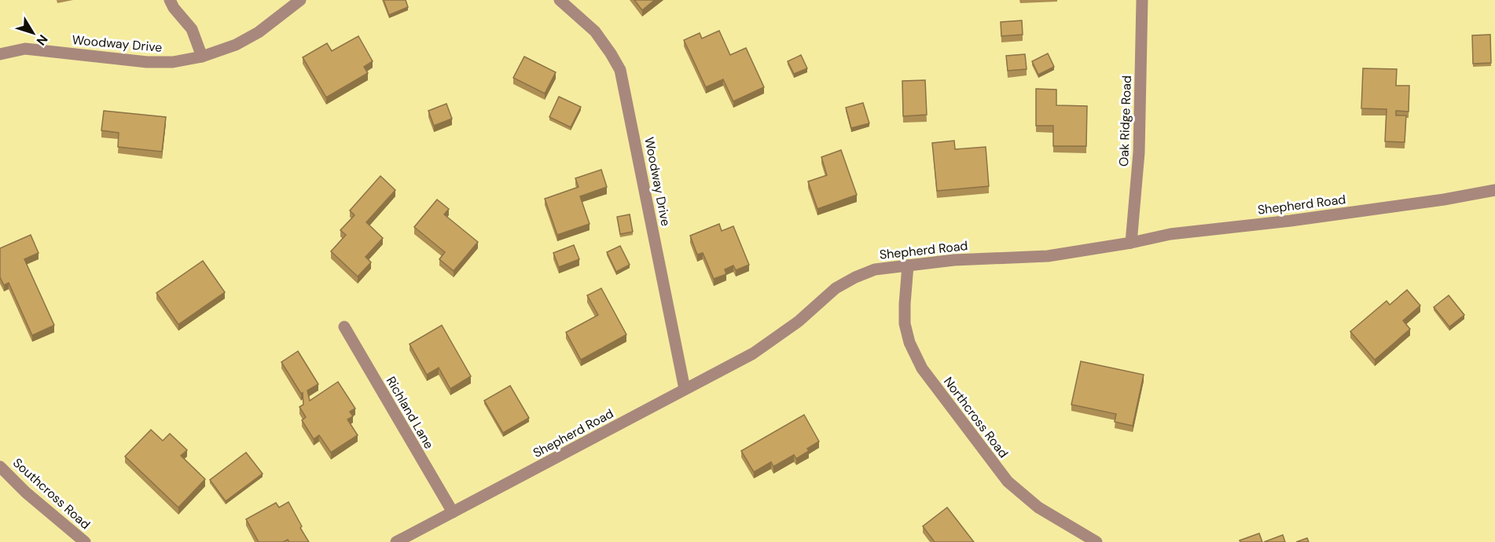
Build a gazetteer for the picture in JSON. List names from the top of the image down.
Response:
{
  "streets": {
    "street": [
      "Woodway Drive",
      "Oak Ridge Road",
      "Shepherd Road",
      "Richland Lane",
      "Northcross Road",
      "Southcross Road"
    ]
  },
  "crossings": [
    ["Woodway Drive", "Shepherd Road"],
    ["Oak Ridge Road", "Shepherd Road"],
    ["Shepherd Road", "Richland Lane"],
    ["Shepherd Road", "Northcross Road"]
  ],
  "north": "bottom right"
}
